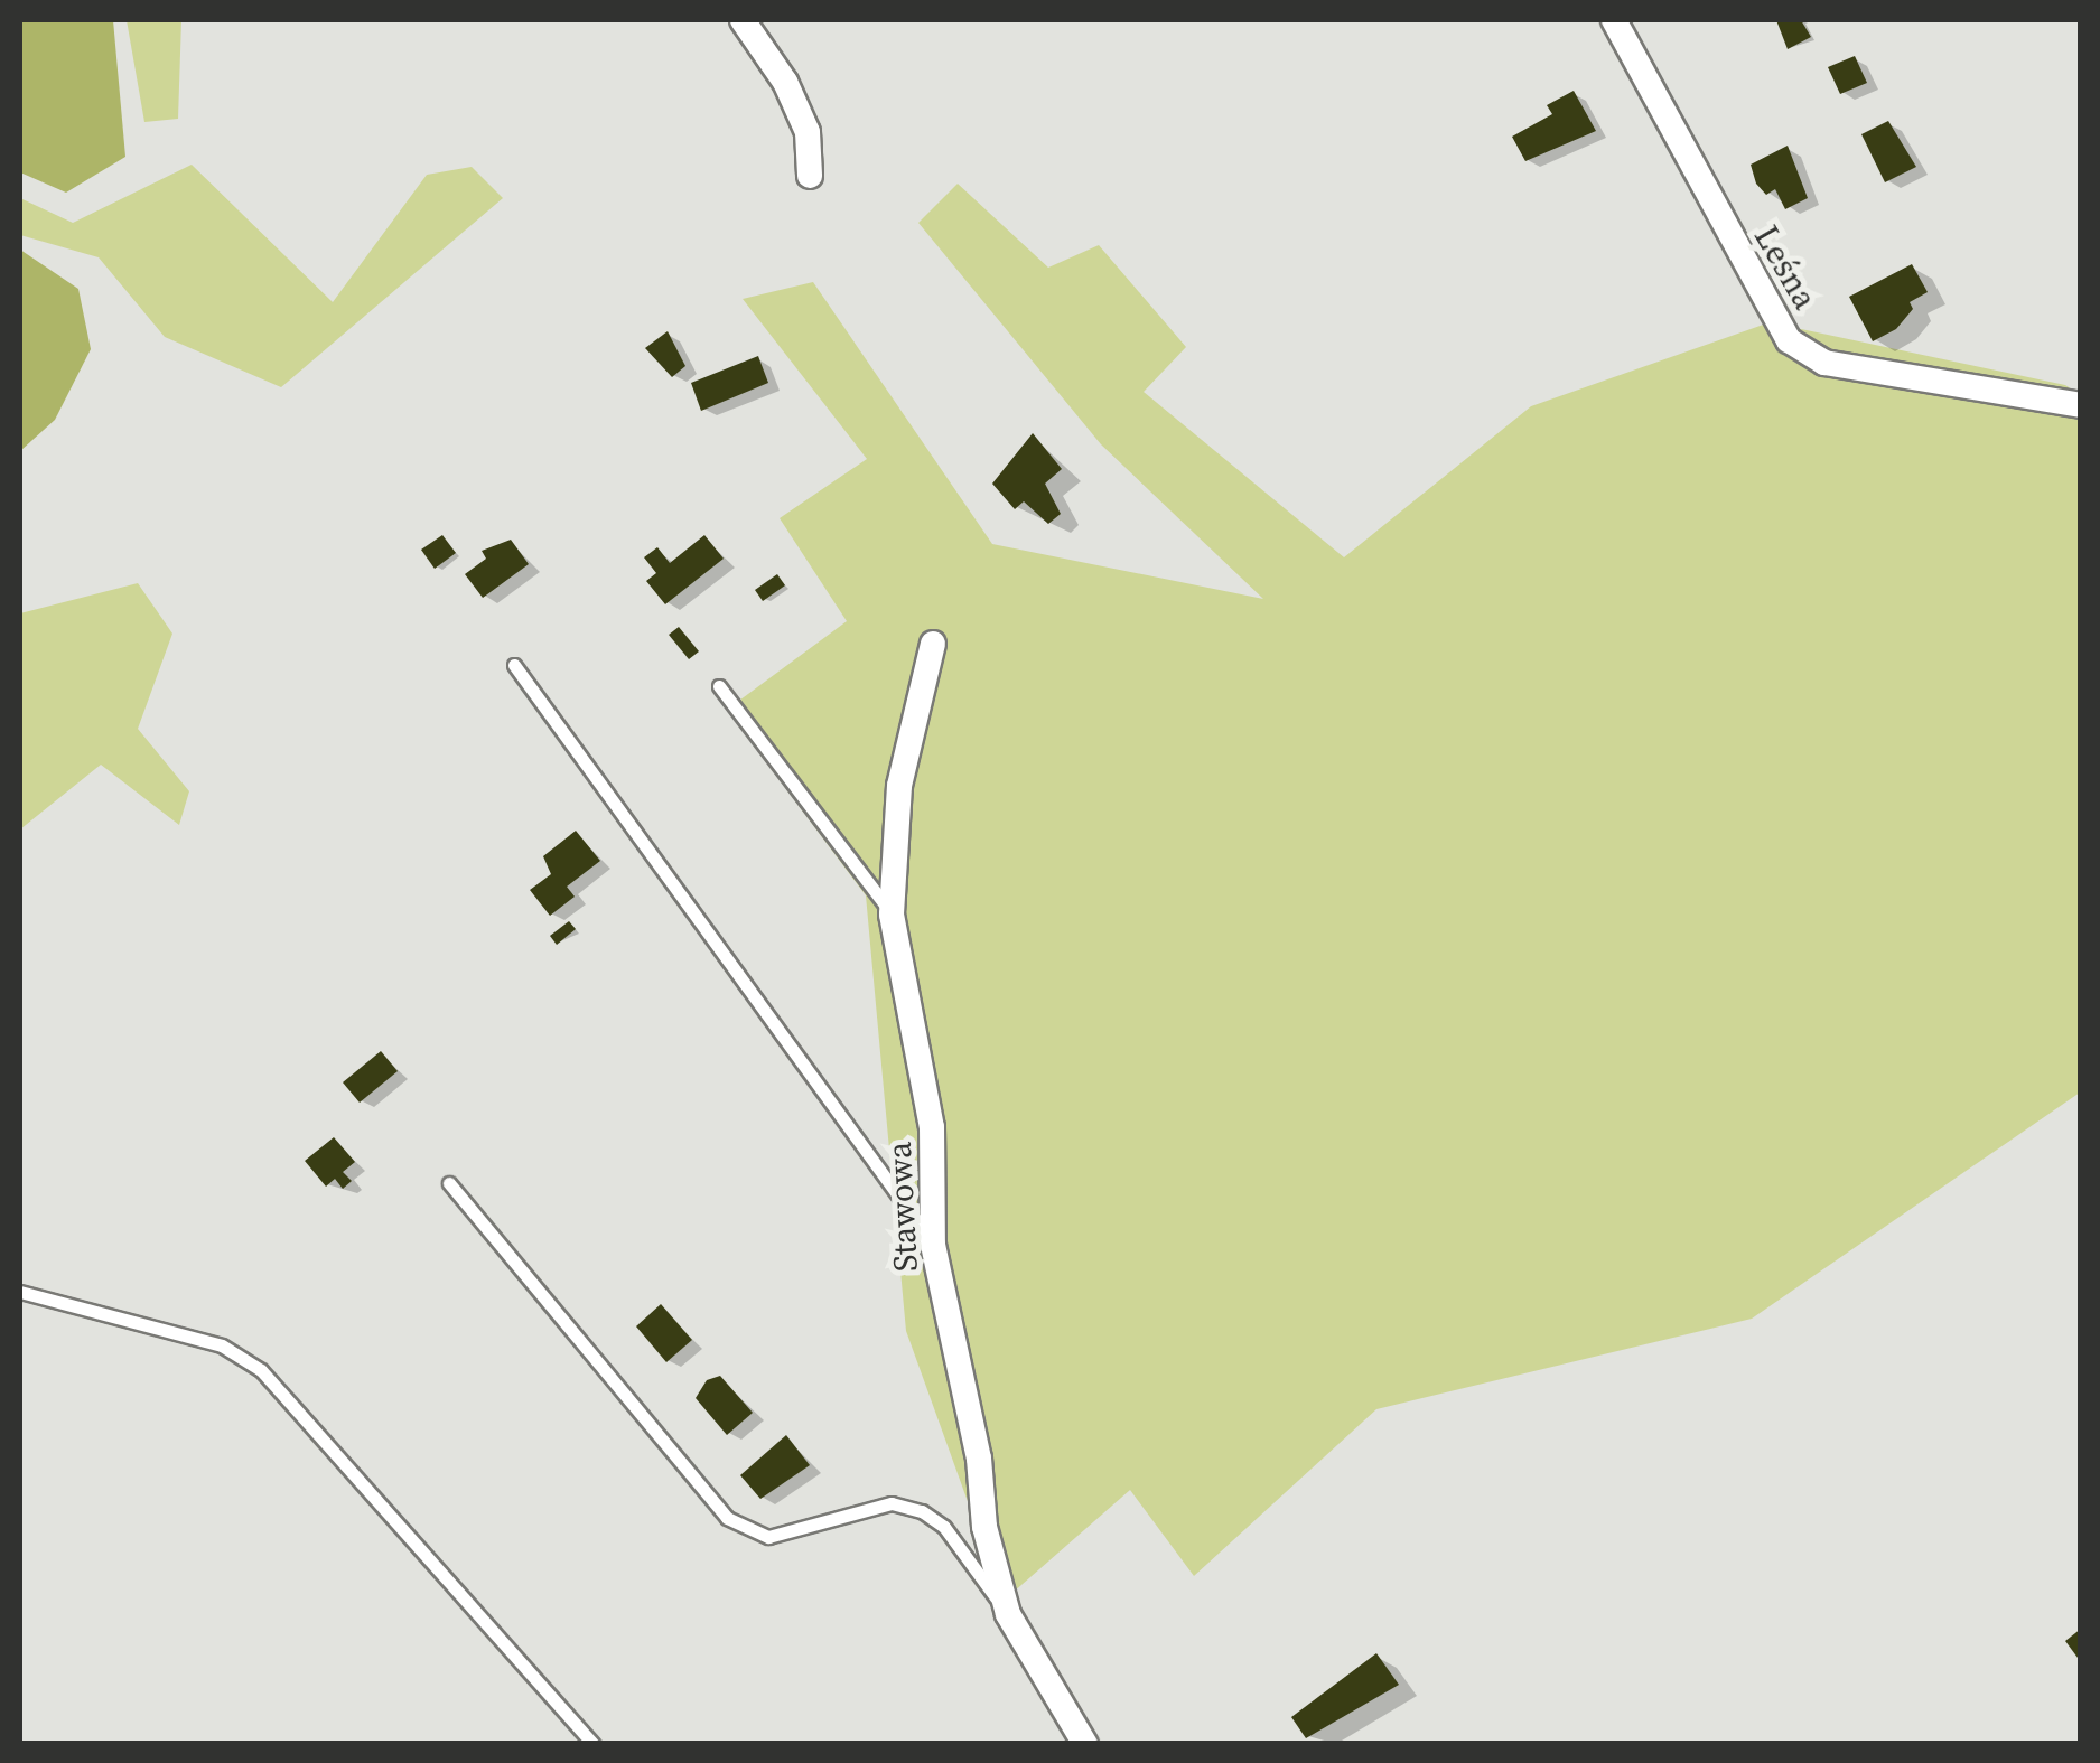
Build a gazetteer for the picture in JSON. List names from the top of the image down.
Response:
{
  "streets": {
    "street": ["Leśna", "Stawowa"]
  }
}
